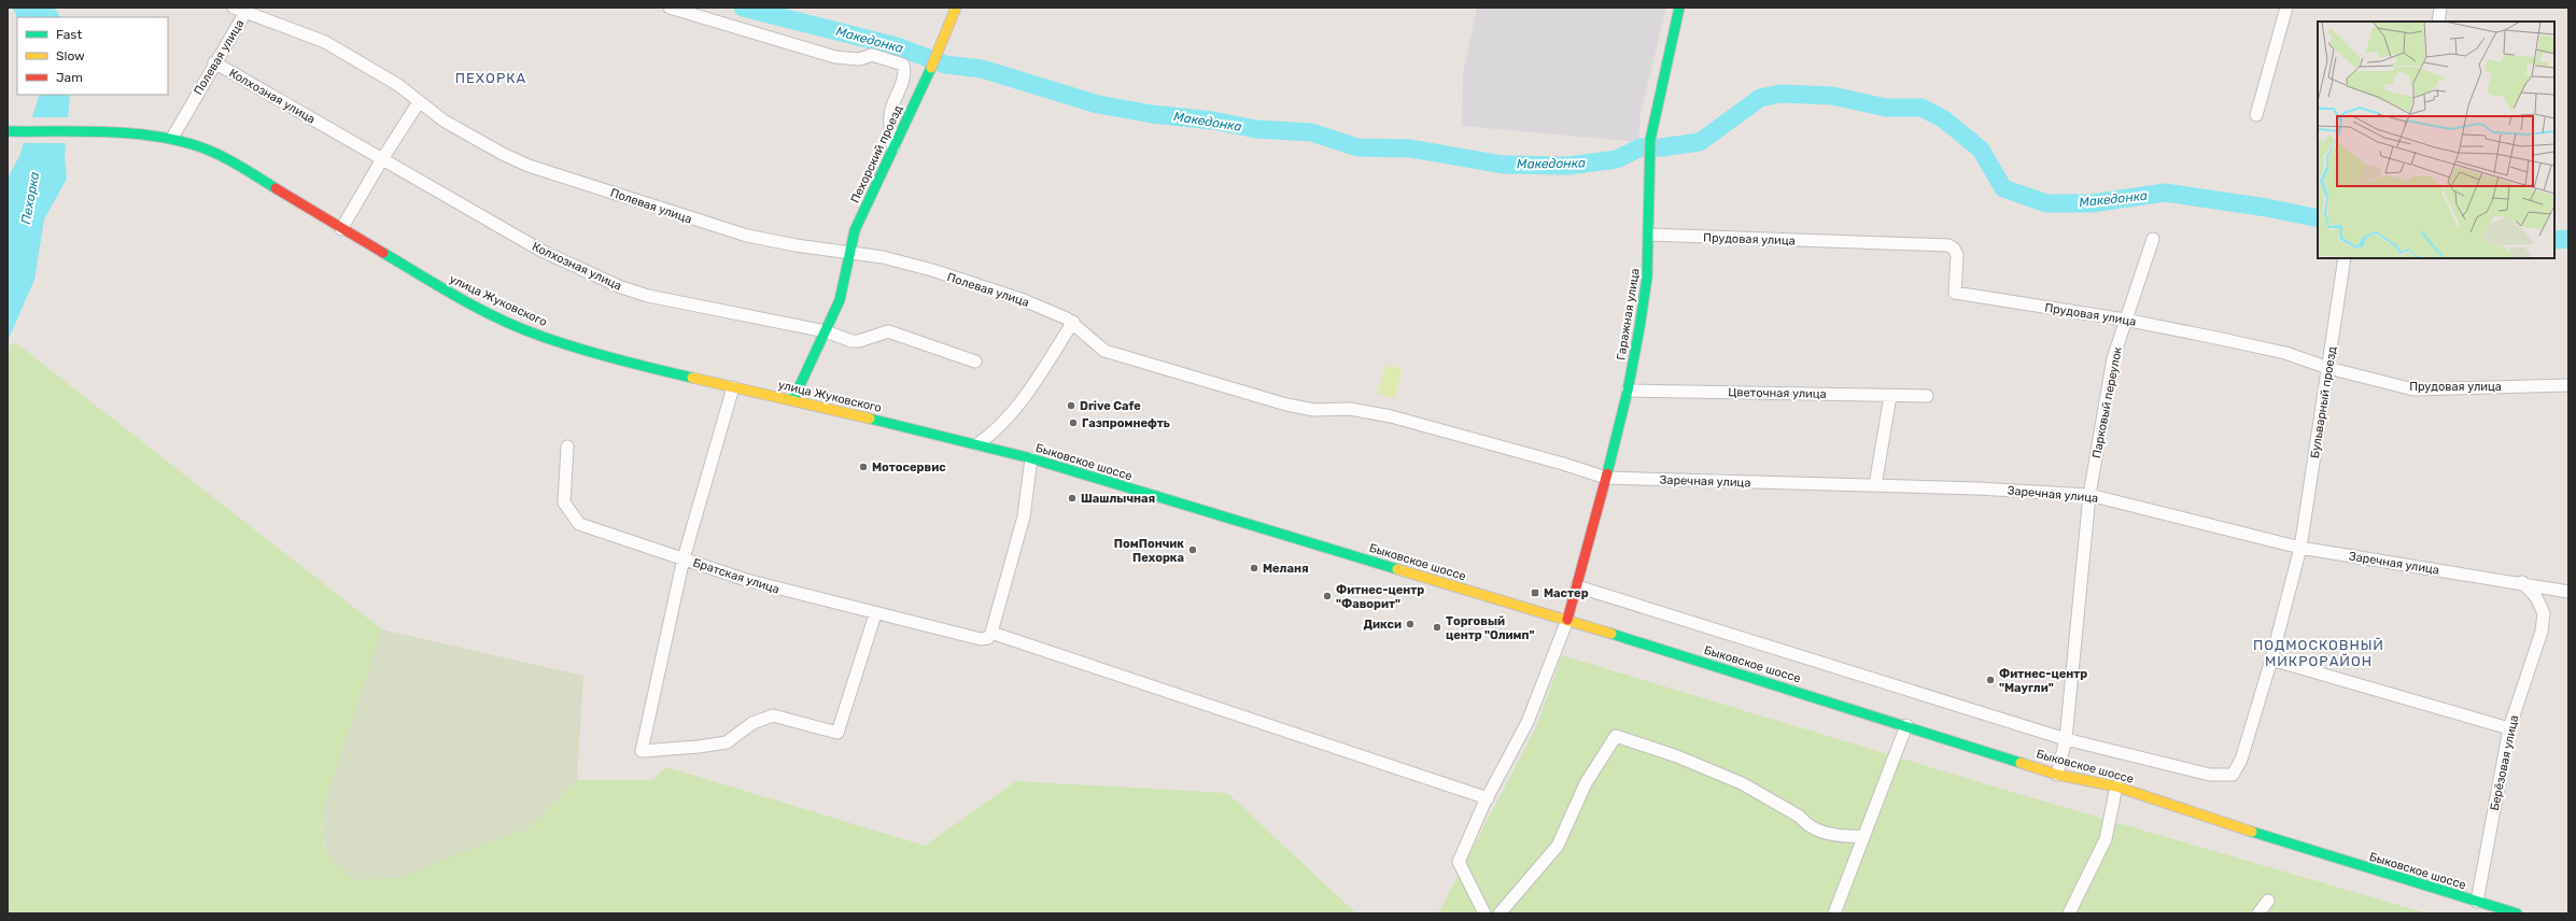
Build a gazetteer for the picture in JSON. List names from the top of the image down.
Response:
{
  "streets": {
    "main road": [
      "Пехорский проезд",
      "улица Жуковского",
      "Гаражная улица",
      "Быковское шоссе"
    ],
    "street": [
      "Полевая улица",
      "Колхозная улица",
      "Прудовая улица",
      "Цветочная улица",
      "Парковый переулок",
      "Бульварный проезд",
      "Заречная улица",
      "Братская улица",
      "Берёзовая улица"
    ]
  },
  "crossings": [
    ["Полевая улица", "Колхозная улица"],
    ["Полевая улица", "Пехорский проезд"],
    ["Полевая улица", "улица Жуковского"],
    ["Полевая улица", "Гаражная улица"],
    ["Полевая улица", "Заречная улица"],
    ["Колхозная улица", "Пехорский проезд"],
    ["Пехорский проезд", "улица Жуковского"],
    ["Прудовая улица", "Гаражная улица"],
    ["Прудовая улица", "Парковый переулок"],
    ["Прудовая улица", "Бульварный проезд"],
    ["улица Жуковского", "Быковское шоссе"],
    ["Гаражная улица", "Цветочная улица"],
    ["Гаражная улица", "Быковское шоссе"],
    ["Гаражная улица", "Заречная улица"],
    ["Парковый переулок", "Бульварный проезд"],
    ["Парковый переулок", "Быковское шоссе"],
    ["Парковый переулок", "Заречная улица"],
    ["Бульварный проезд", "Заречная улица"],
    ["Быковское шоссе", "Берёзовая улица"],
    ["Заречная улица", "Берёзовая улица"]
  ],
  "districts": ["ПЕХОРКА", "ПОДМОСКОВНЫЙ МИКРОРАЙОН"],
  "water": ["Македонка", "Пехорка"],
  "places": {
    "other": [
      "Drive Cafe",
      "Газпромнефть",
      "Мотосервис",
      "Шашлычная",
      "ПомПончик Пехорка",
      "Меланя",
      "Фитнес-центр \"Фаворит\"",
      "Дикси",
      "Торговый центр \"Олимп\"",
      "Фитнес-центр \"Маугли\""
    ],
    "transit": ["Мастер"]
  },
  "legend": ["Fast", "Slow", "Jam"]
}
